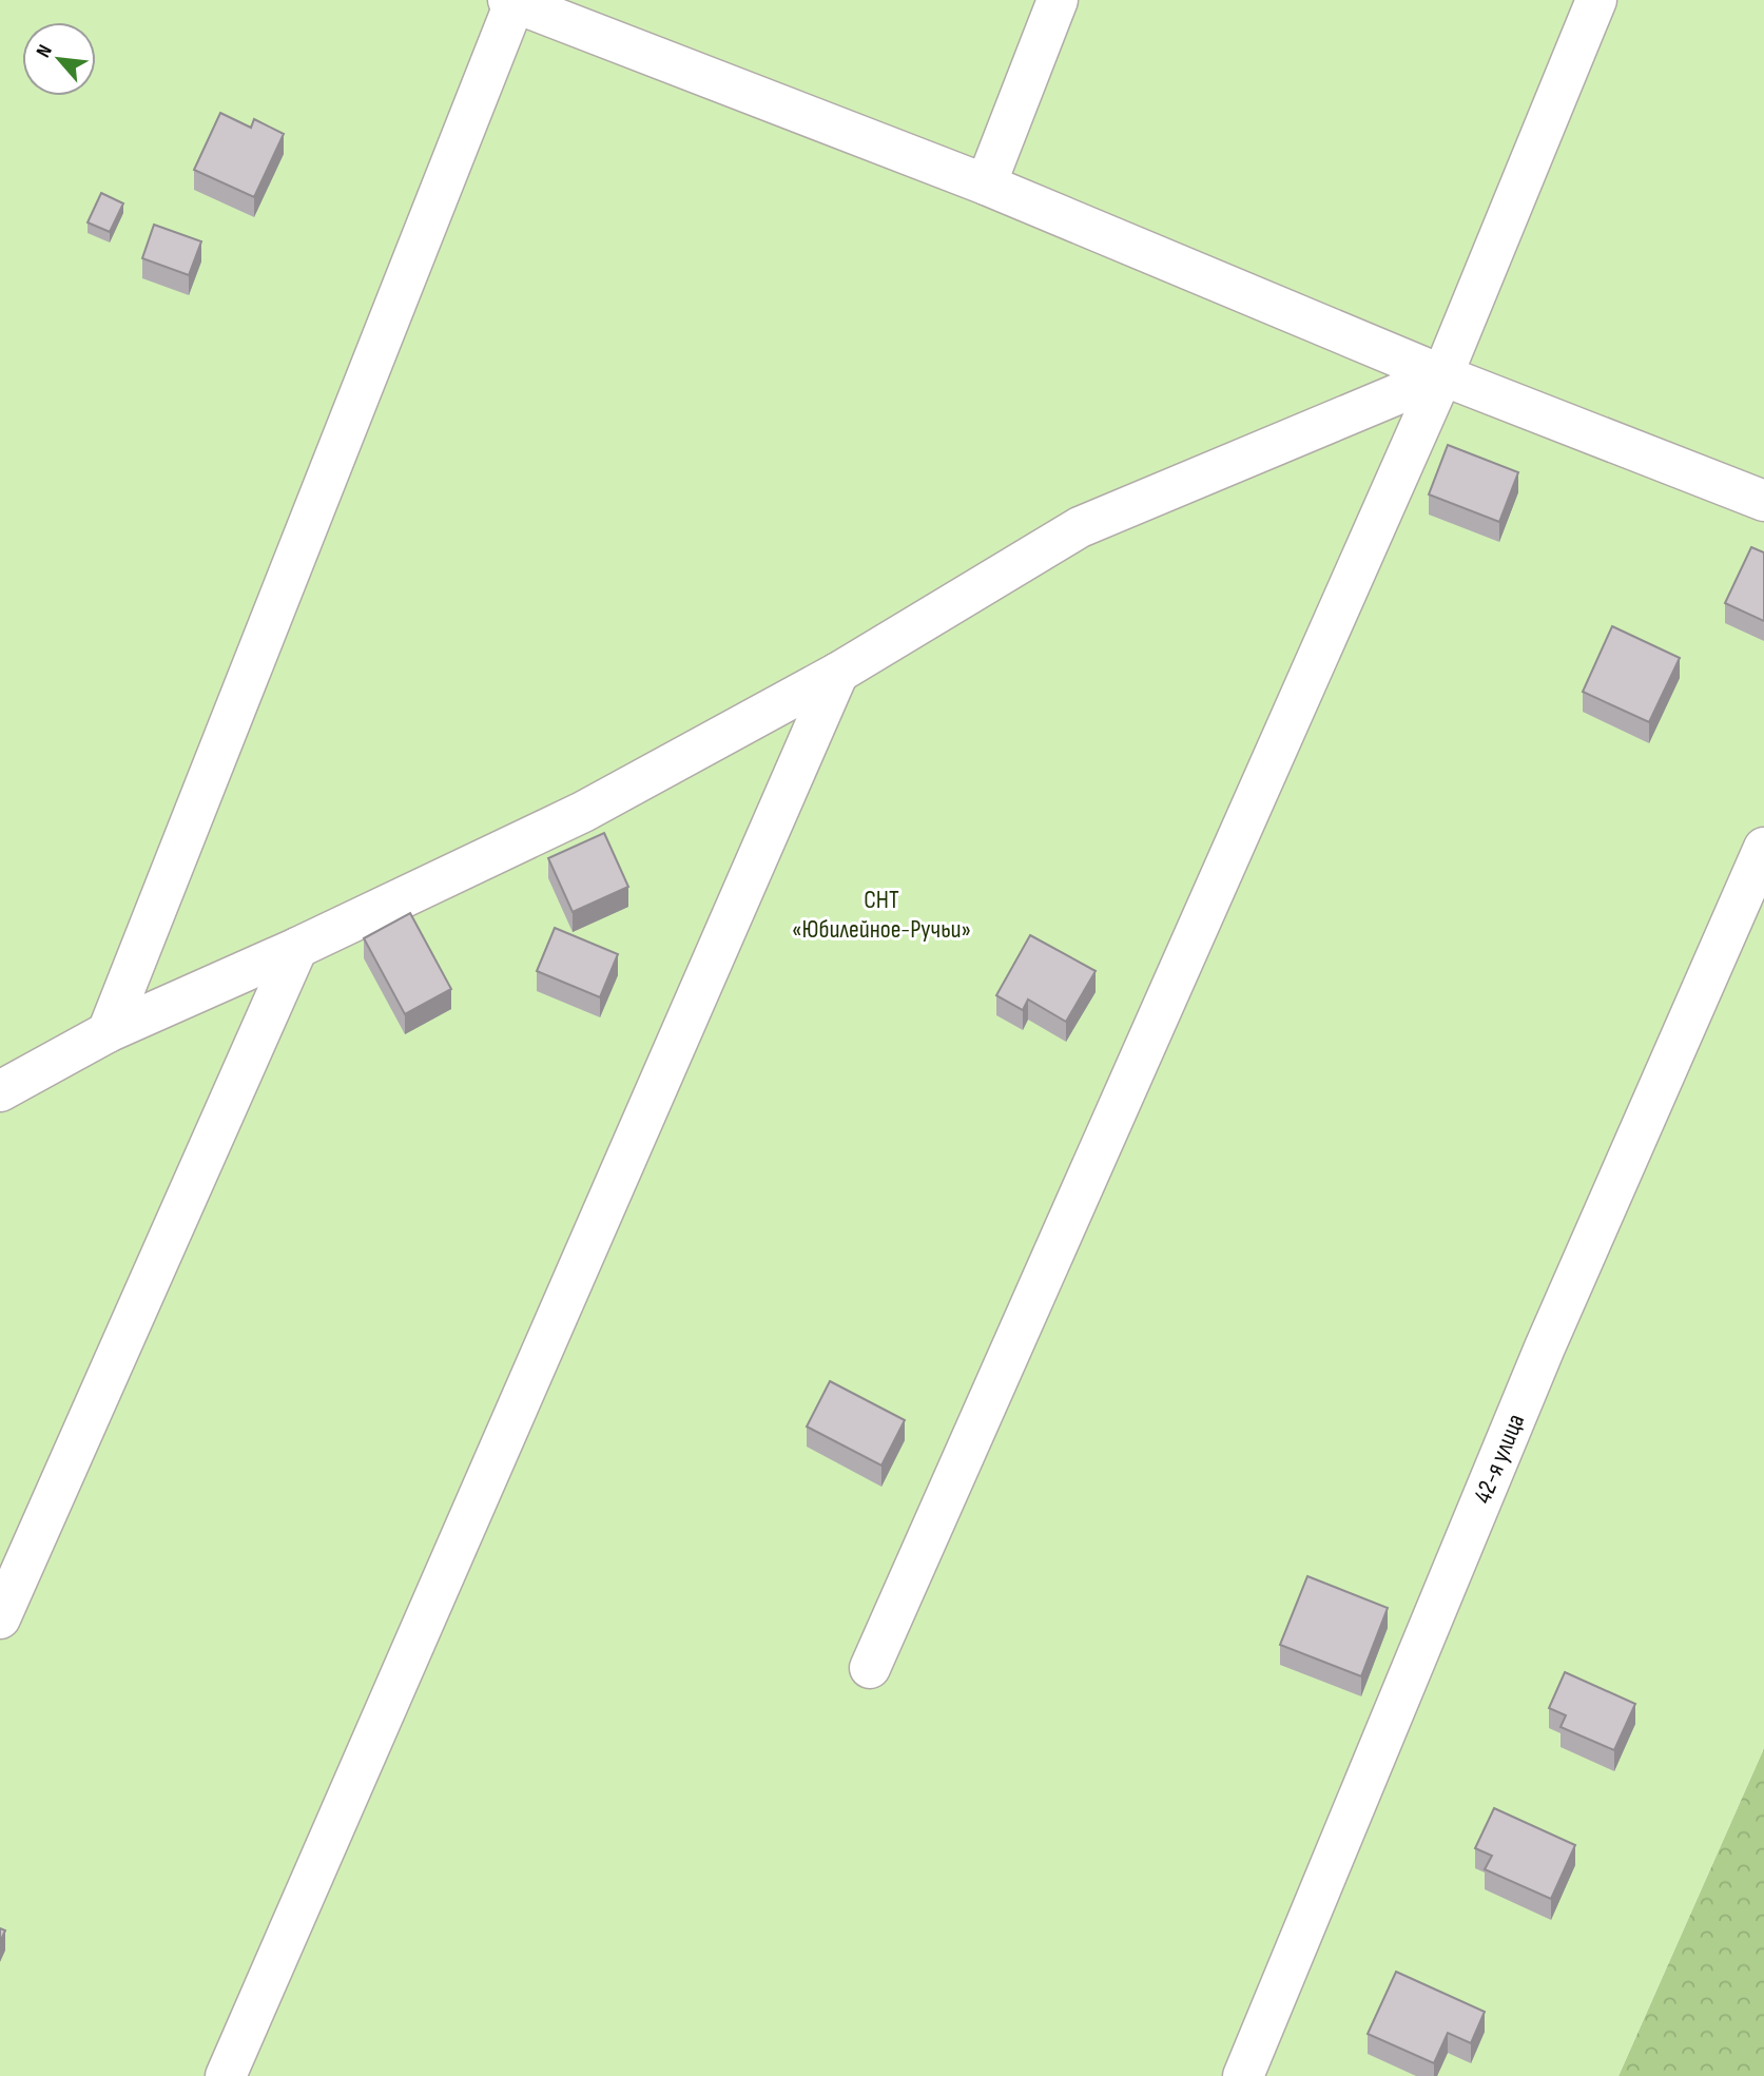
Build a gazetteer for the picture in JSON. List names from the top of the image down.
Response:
{
  "streets": {
    "street": ["42-я улица"]
  },
  "parks": ["СНТ «Юбилейное-Ручьи»"],
  "north": "top left"
}
